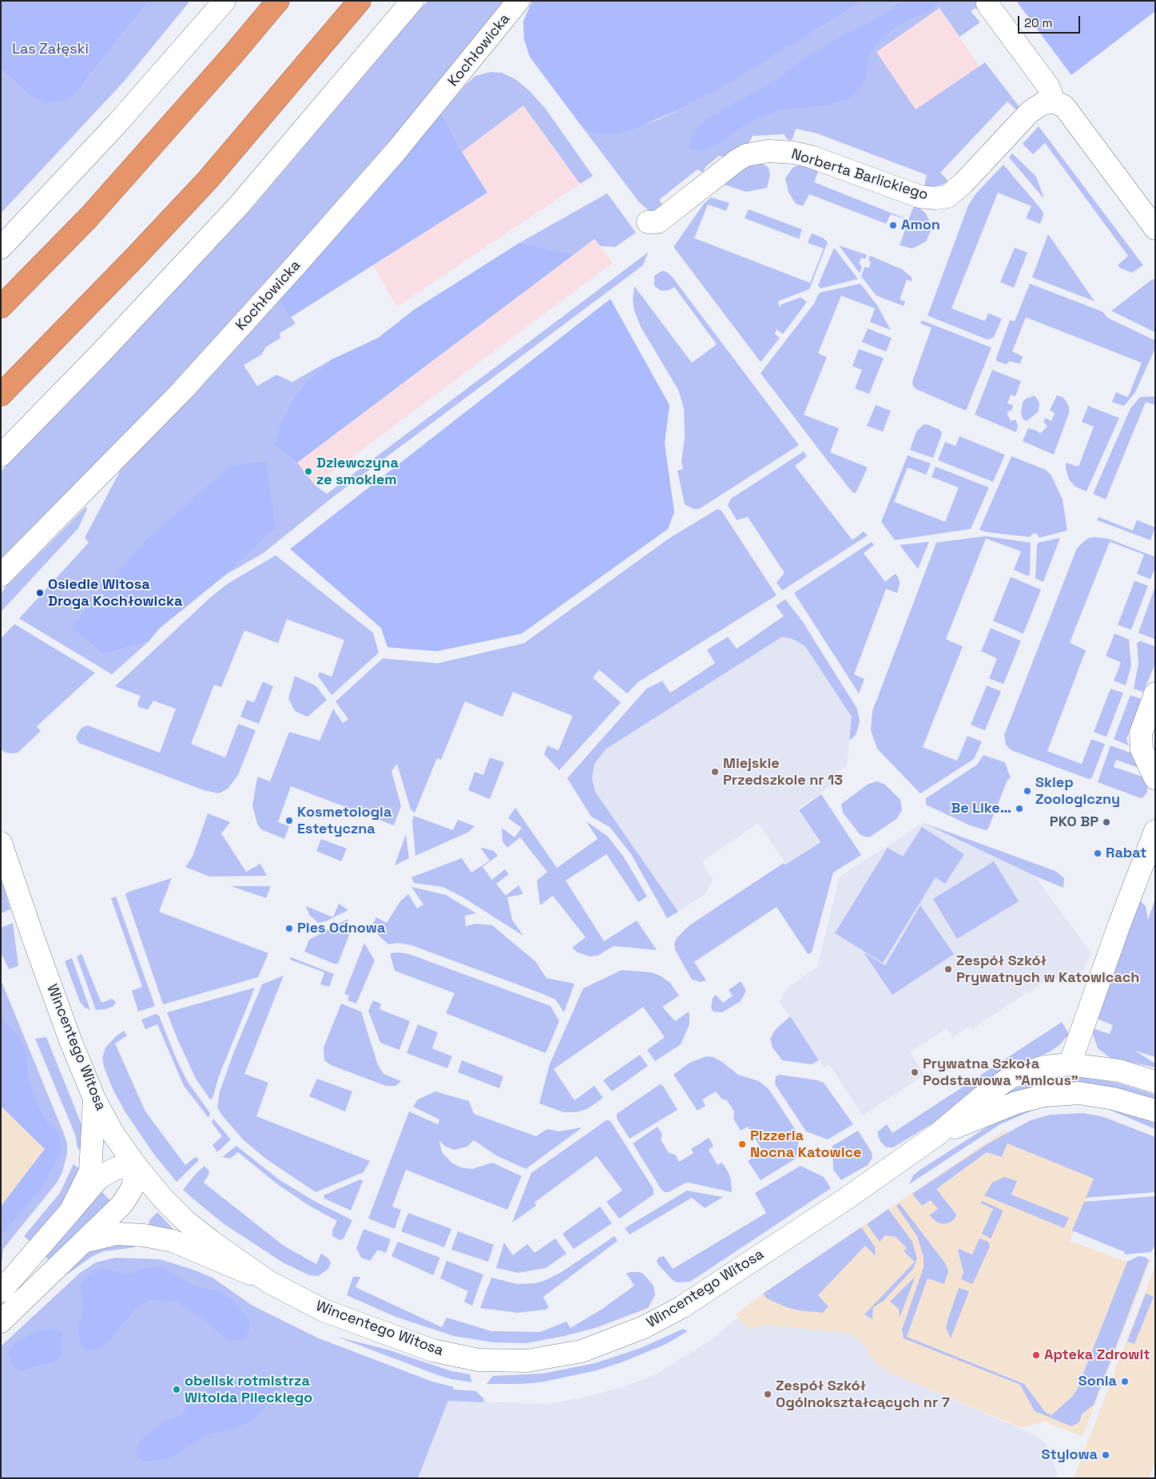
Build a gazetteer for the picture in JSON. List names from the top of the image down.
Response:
{
  "streets": {
    "street": ["Kochłowicka", "Norberta Barlickiego", "Wincentego Witosa"]
  },
  "parks": ["Las Załęski"],
  "places": [
    "Amon",
    "Dziewczyna ze smokiem",
    "Osiedle Witosa Droga Kochłowicka",
    "Miejskie Przedszkole nr 13",
    "Sklep Zoologiczny",
    "Be Like…",
    "Kosmetologia Estetyczna",
    "PKO BP",
    "Rabat",
    "Pies Odnowa",
    "Zespół Szkół Prywatnych w Katowicach",
    "Prywatna Szkoła Podstawowa \"Amicus\"",
    "Pizzeria Nocna Katowice",
    "Apteka Zdrowit",
    "Sonia",
    "obelisk rotmistrza Witolda Pileckiego",
    "Zespół Szkół Ogólnokształcących nr 7",
    "Stylowa"
  ],
  "scale_bar": "20 m"
}
